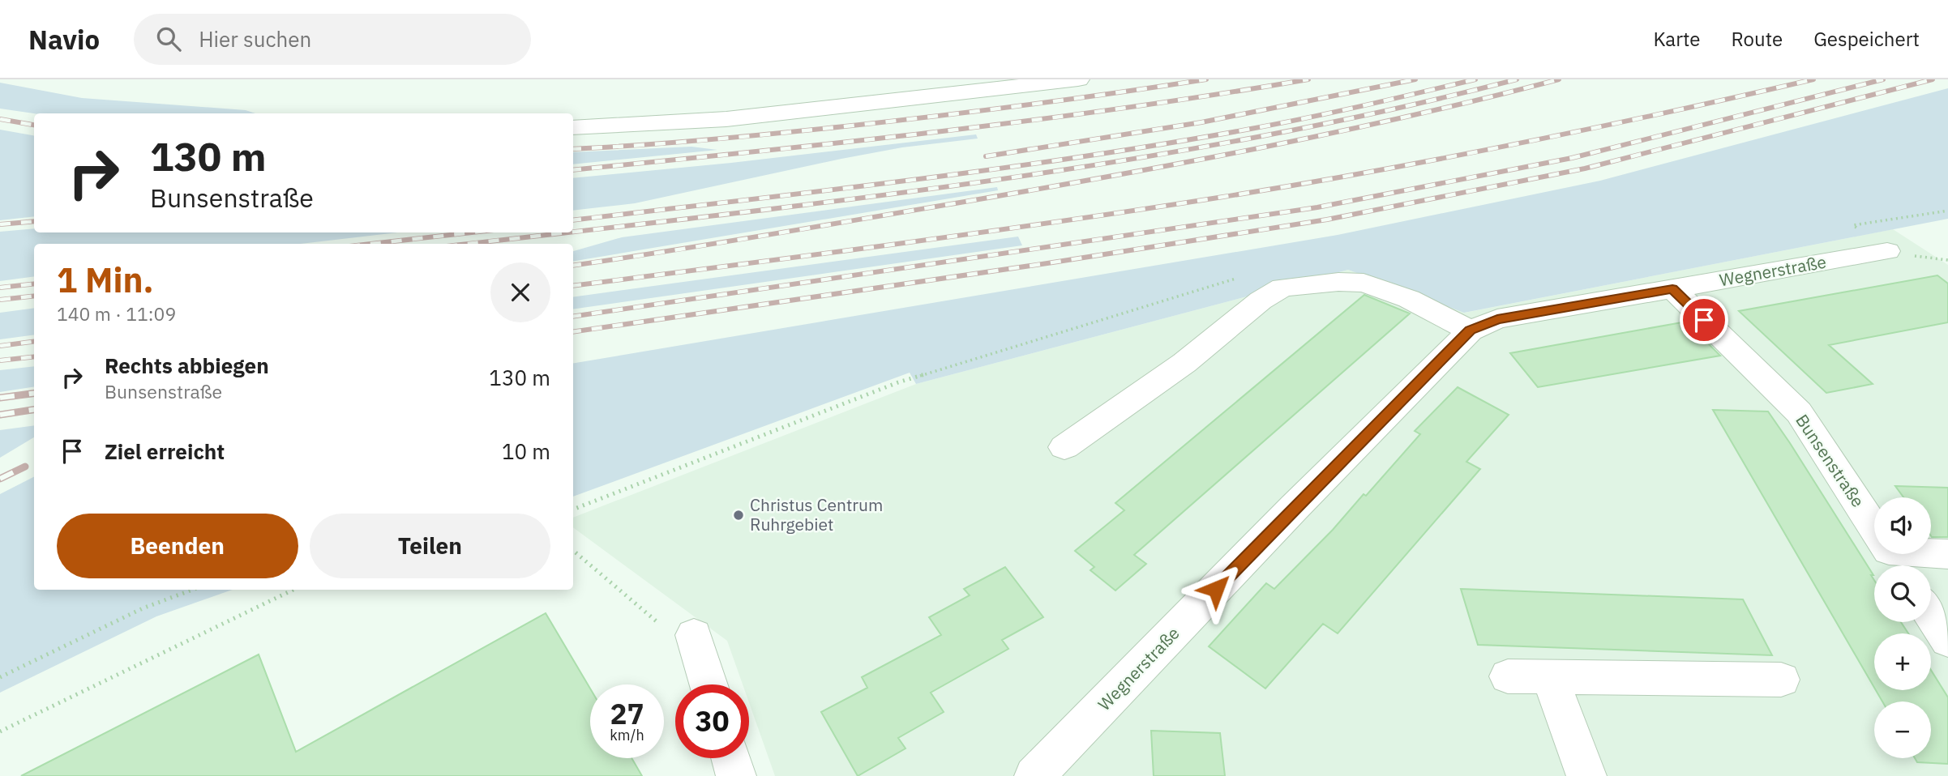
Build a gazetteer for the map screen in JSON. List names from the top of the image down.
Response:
{
  "streets": {
    "street": ["Wegnerstraße", "Bunsenstraße"]
  },
  "crossings": [
    ["Wegnerstraße", "Bunsenstraße"]
  ],
  "places": ["Christus Centrum Ruhrgebiet"],
  "page": {
    "header": "Navio",
    "search": "Hier suchen",
    "nav": ["Karte", "Route", "Gespeichert"],
    "turn": ["130 m", "Bunsenstraße"],
    "heading": ["1 Min.", "140 m · 11:09"],
    "list": [
      {
        "name": "Rechts abbiegen",
        "note": "Bunsenstraße",
        "value": "130 m"
      },
      {
        "name": "Ziel erreicht",
        "value": "10 m"
      }
    ],
    "map_buttons": ["+", "−"],
    "buttons": ["Beenden", "Teilen"],
    "speed": "27 km/h",
    "limit": "30"
  }
}
